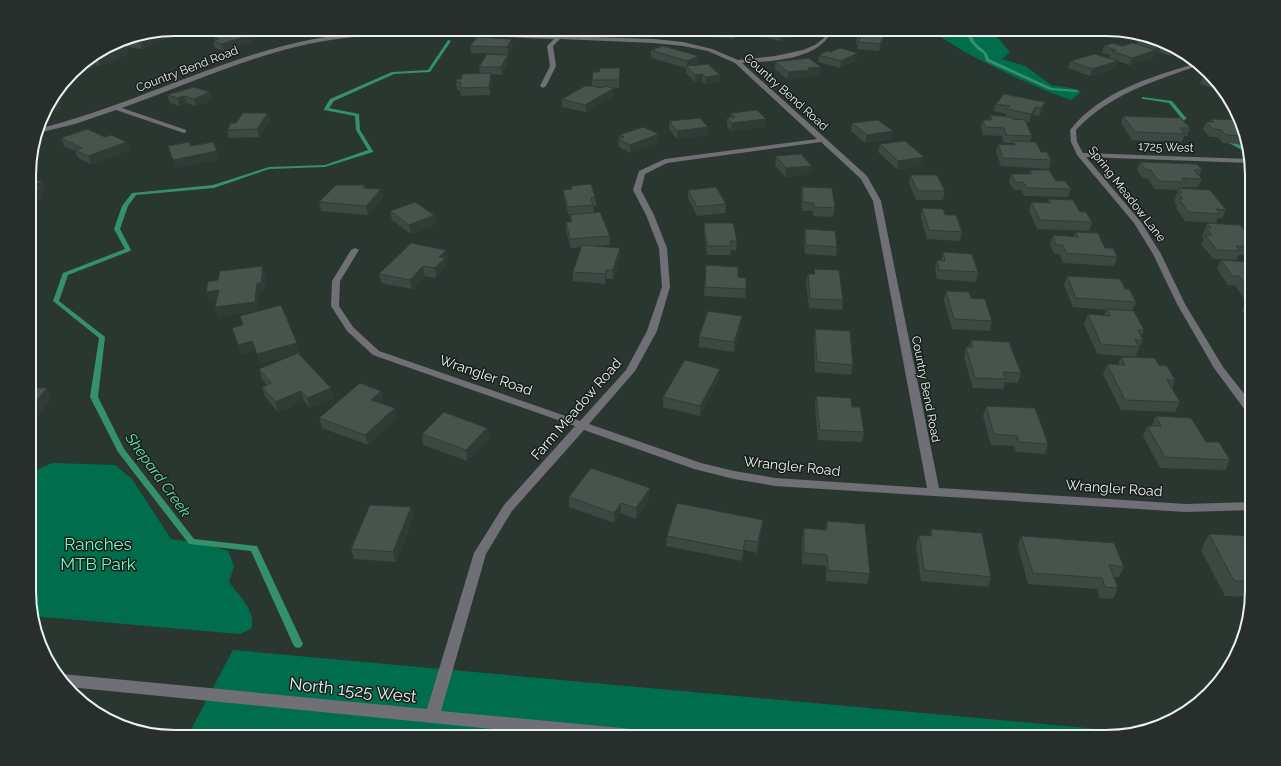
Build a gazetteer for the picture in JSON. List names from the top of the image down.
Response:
{
  "streets": {
    "street": [
      "Country Bend Road",
      "1725 West",
      "Spring Meadow Lane",
      "Wrangler Road",
      "Farm Meadow Road",
      "North 1525 West"
    ]
  },
  "crossings": [
    ["Country Bend Road", "Wrangler Road"],
    ["Country Bend Road", "Farm Meadow Road"],
    ["1725 West", "Spring Meadow Lane"],
    ["Wrangler Road", "Farm Meadow Road"],
    ["Farm Meadow Road", "North 1525 West"]
  ],
  "water": ["Shepard Creek"],
  "parks": ["Ranches MTB Park"]
}
